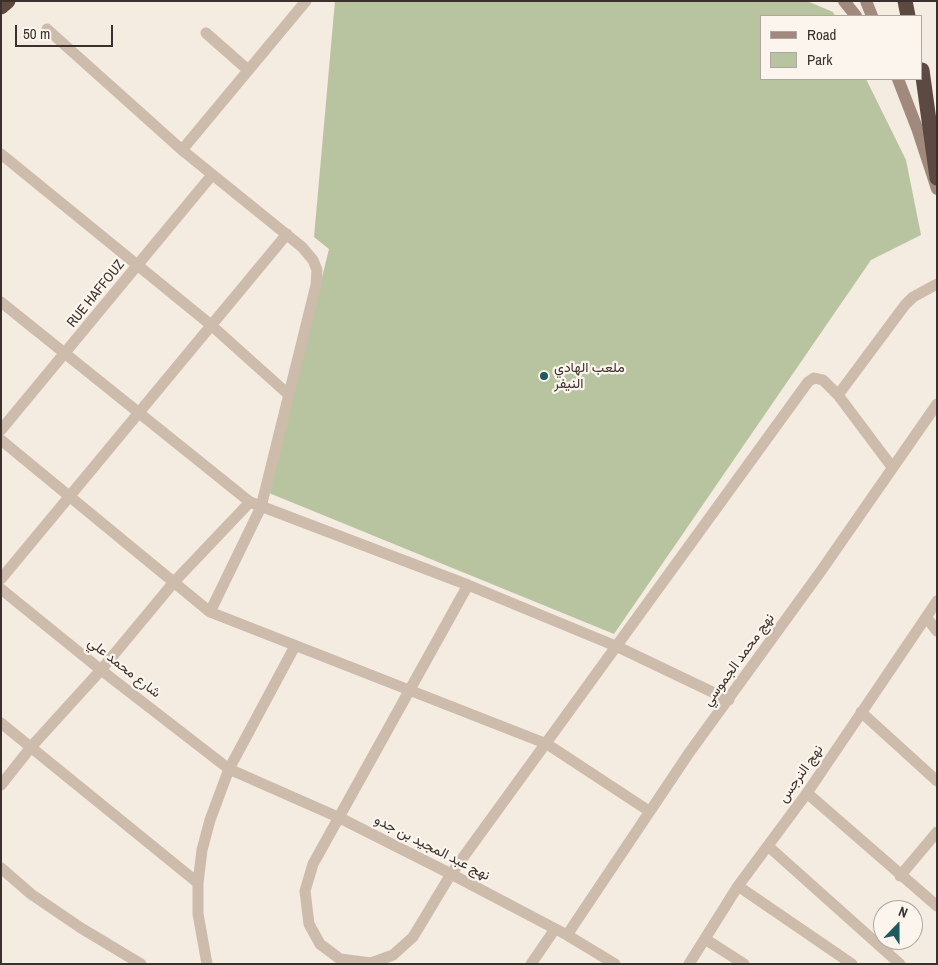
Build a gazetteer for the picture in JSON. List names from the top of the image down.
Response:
{
  "streets": {
    "street": [
      "RUE HAFFOUZ",
      "نهج محمد الجموسي",
      "شارع محمد علي",
      "نهج النرجس",
      "نهج عبد المجيد بن جدو"
    ]
  },
  "crossings": [
    ["نهج محمد الجموسي", "نهج عبد المجيد بن جدو"],
    ["شارع محمد علي", "نهج عبد المجيد بن جدو"]
  ],
  "places": ["ملعب الهادي النيفر"],
  "legend": ["Road", "Park"],
  "scale_bar": "50 m",
  "north": "top"
}
